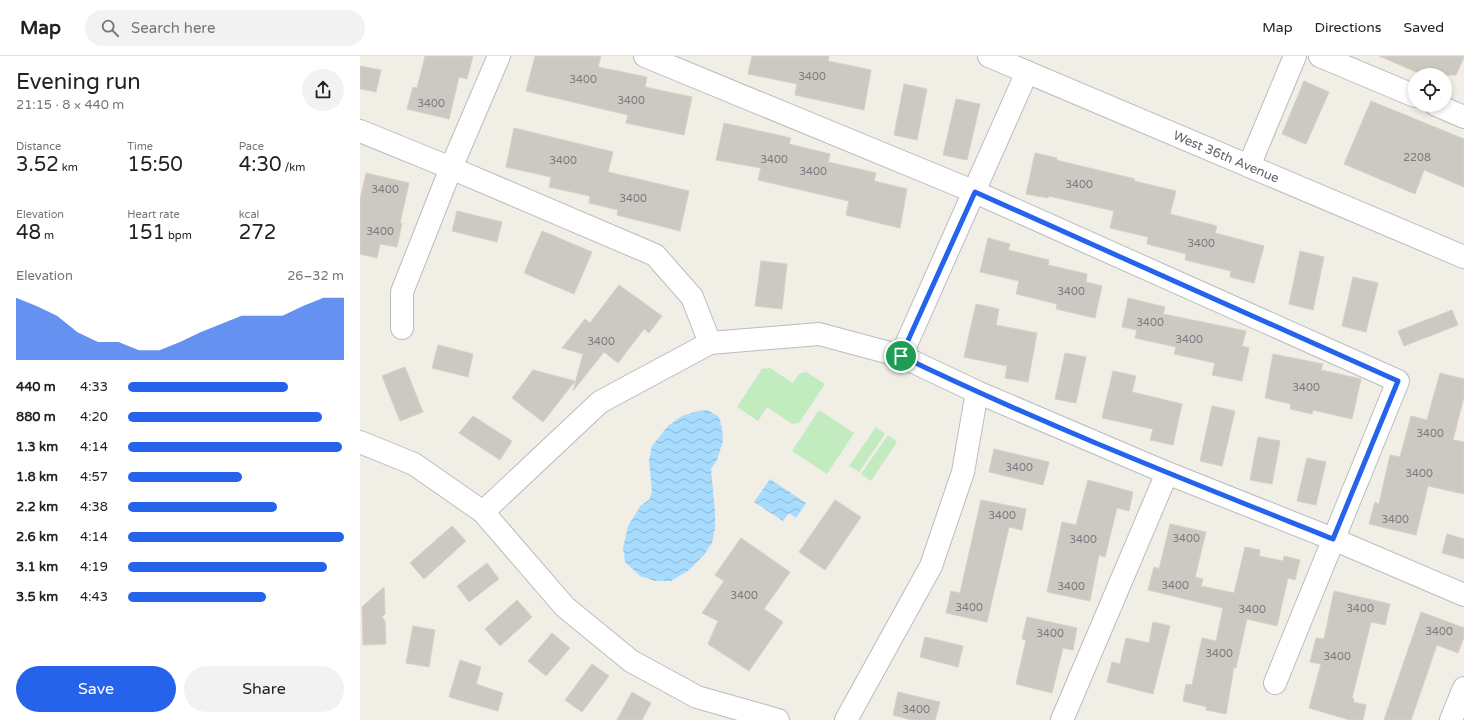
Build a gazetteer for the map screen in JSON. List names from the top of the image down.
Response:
{
  "streets": {
    "street": ["West 36th Avenue"]
  },
  "house_numbers": [
    "3400",
    "3400",
    "3400",
    "3400",
    "2208",
    "3400",
    "3400",
    "3400",
    "3400",
    "3400",
    "3400",
    "3400",
    "3400",
    "3400",
    "3400",
    "3400",
    "3400",
    "3400",
    "3400",
    "3400",
    "3400",
    "3400",
    "3400",
    "3400",
    "3400",
    "3400",
    "3400",
    "3400",
    "3400",
    "3400",
    "3400",
    "3400",
    "3400",
    "3400",
    "3400",
    "3400"
  ],
  "page": {
    "header": "Map",
    "search": "Search here",
    "nav": ["Map", "Directions", "Saved"],
    "heading": ["Evening run", "21:15 · 8 × 440 m"],
    "stats": [
      ["Distance", "3.52 km"],
      ["Time", "15:50"],
      ["Pace", "4:30 /km"],
      ["Elevation", "48 m"],
      ["Heart rate", "151 bpm"],
      ["kcal", "272"]
    ],
    "chart": ["Elevation", "26–32 m"],
    "list": [
      {
        "name": "440 m",
        "note": "4:33"
      },
      {
        "name": "880 m",
        "note": "4:20"
      },
      {
        "name": "1.3 km",
        "note": "4:14"
      },
      {
        "name": "1.8 km",
        "note": "4:57"
      },
      {
        "name": "2.2 km",
        "note": "4:38"
      },
      {
        "name": "2.6 km",
        "note": "4:14"
      },
      {
        "name": "3.1 km",
        "note": "4:19"
      },
      {
        "name": "3.5 km",
        "note": "4:43"
      }
    ],
    "buttons": ["Save", "Share"]
  }
}
